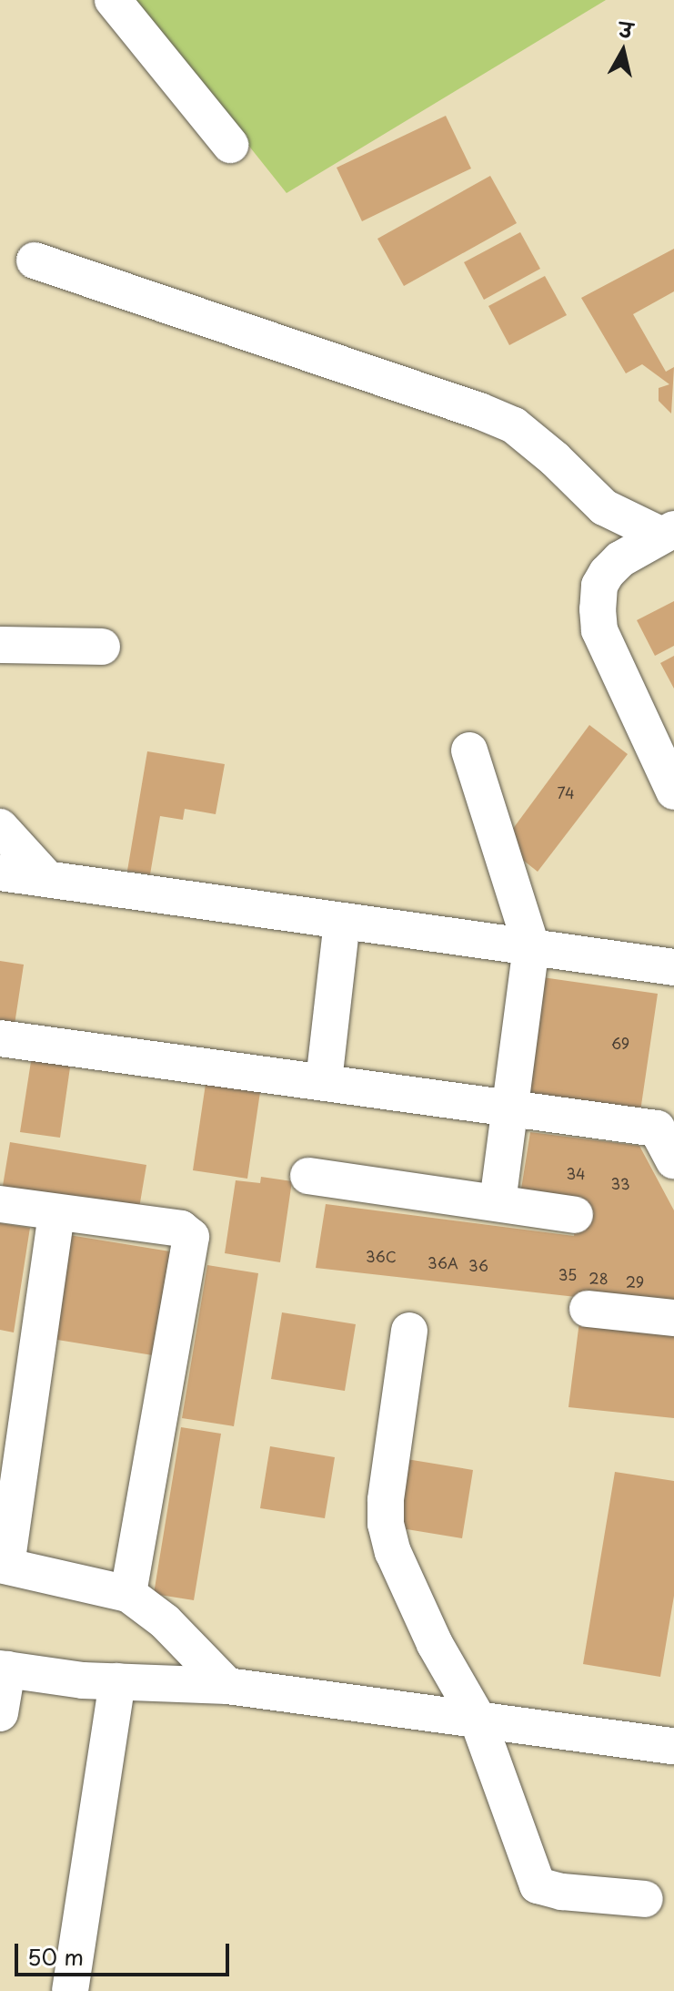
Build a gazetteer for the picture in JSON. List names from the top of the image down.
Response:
{
  "house_numbers": [
    "74",
    "69",
    "34",
    "33",
    "36C",
    "36A",
    "36",
    "35",
    "28",
    "29"
  ],
  "scale_bar": "50 m",
  "north": "top"
}
